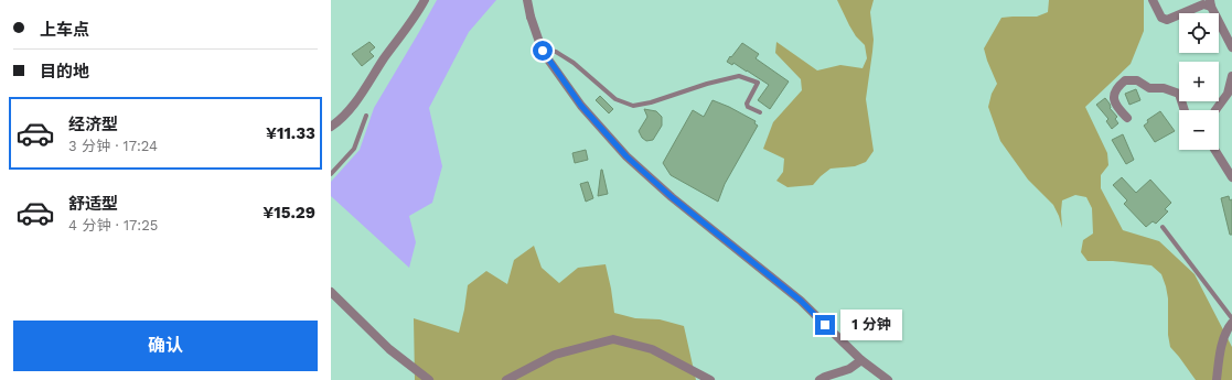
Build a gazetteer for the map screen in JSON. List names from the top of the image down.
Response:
{
  "page": {
    "banner": ["上车点", "目的地"],
    "map_buttons": ["+", "−"],
    "list": [
      {
        "name": "经济型",
        "note": "3 分钟 · 17:24",
        "value": "¥11.33"
      },
      {
        "name": "舒适型",
        "note": "4 分钟 · 17:25",
        "value": "¥15.29"
      }
    ],
    "bubble": "1 分钟",
    "buttons": "确认"
  }
}
